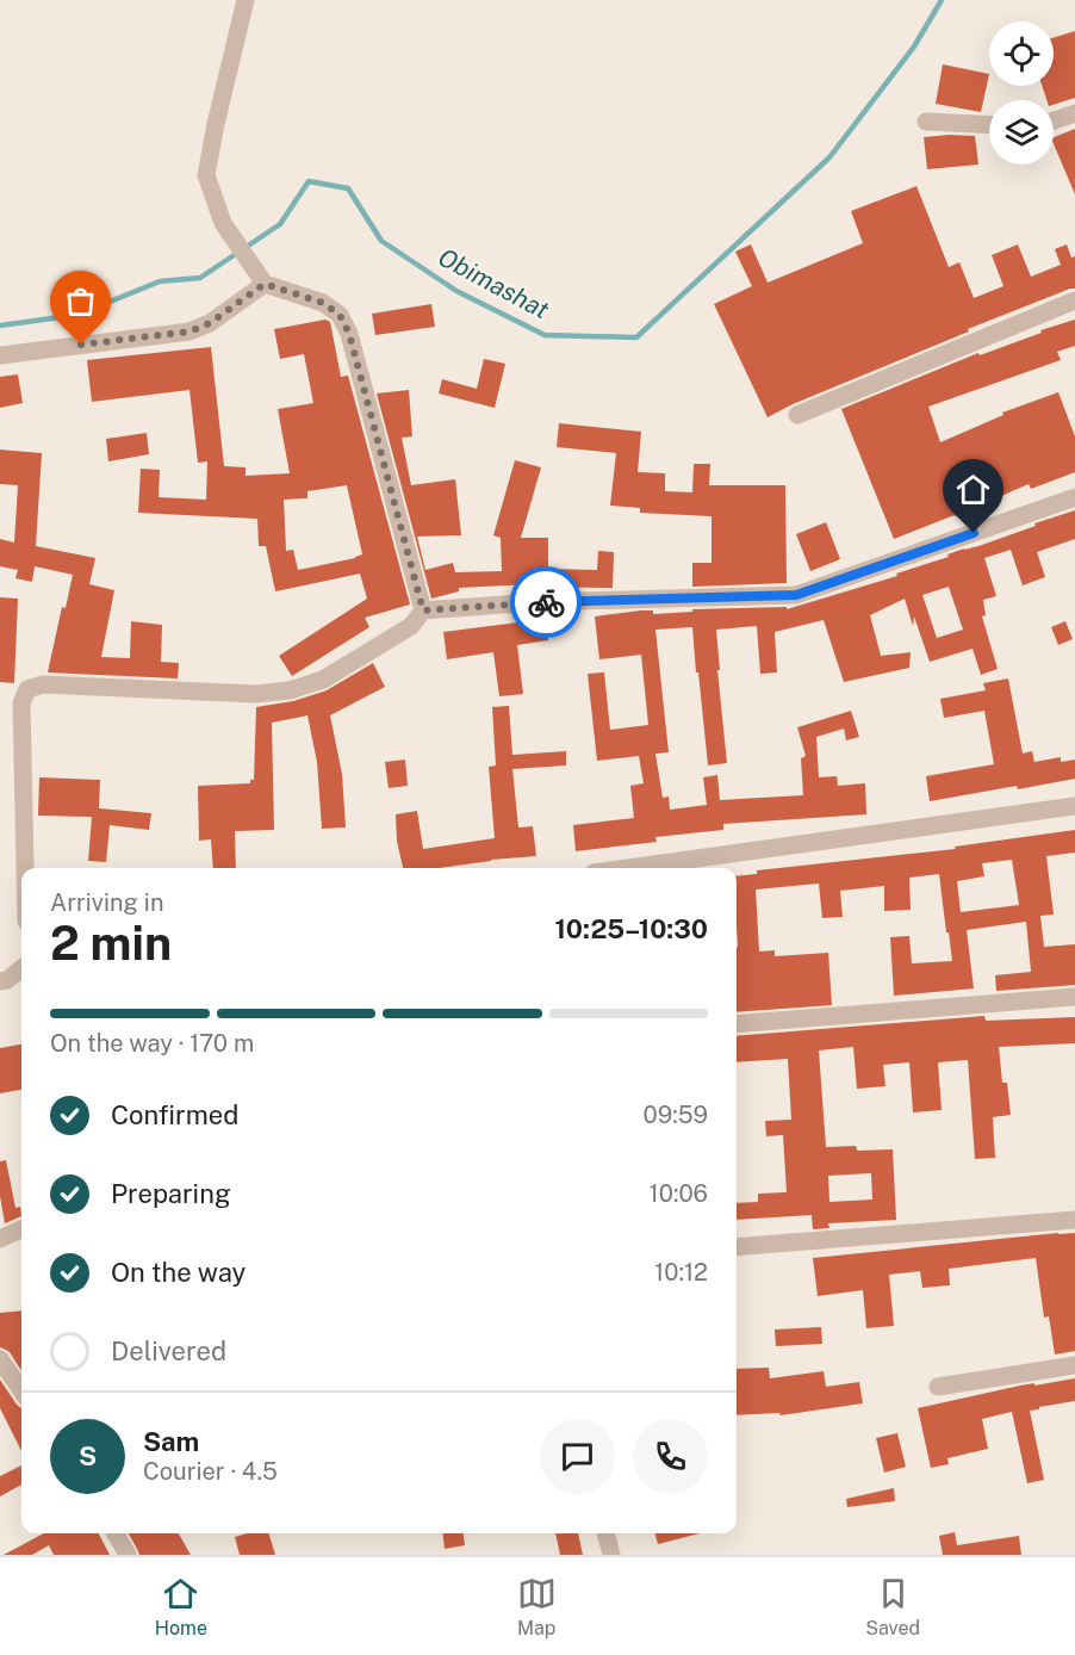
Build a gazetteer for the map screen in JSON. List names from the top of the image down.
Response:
{
  "water": ["Obimashat"],
  "page": {
    "heading": ["2 min", "Arriving in", "10:25–10:30"],
    "panel": ["Sam", "Courier · 4.5"],
    "bar": "On the way · 170 m",
    "list": [
      ["Confirmed", "09:59"],
      ["Preparing", "10:06"],
      ["On the way", "10:12"],
      "Delivered"
    ],
    "round": "S",
    "tabs": ["Home", "Map", "Saved"]
  }
}
